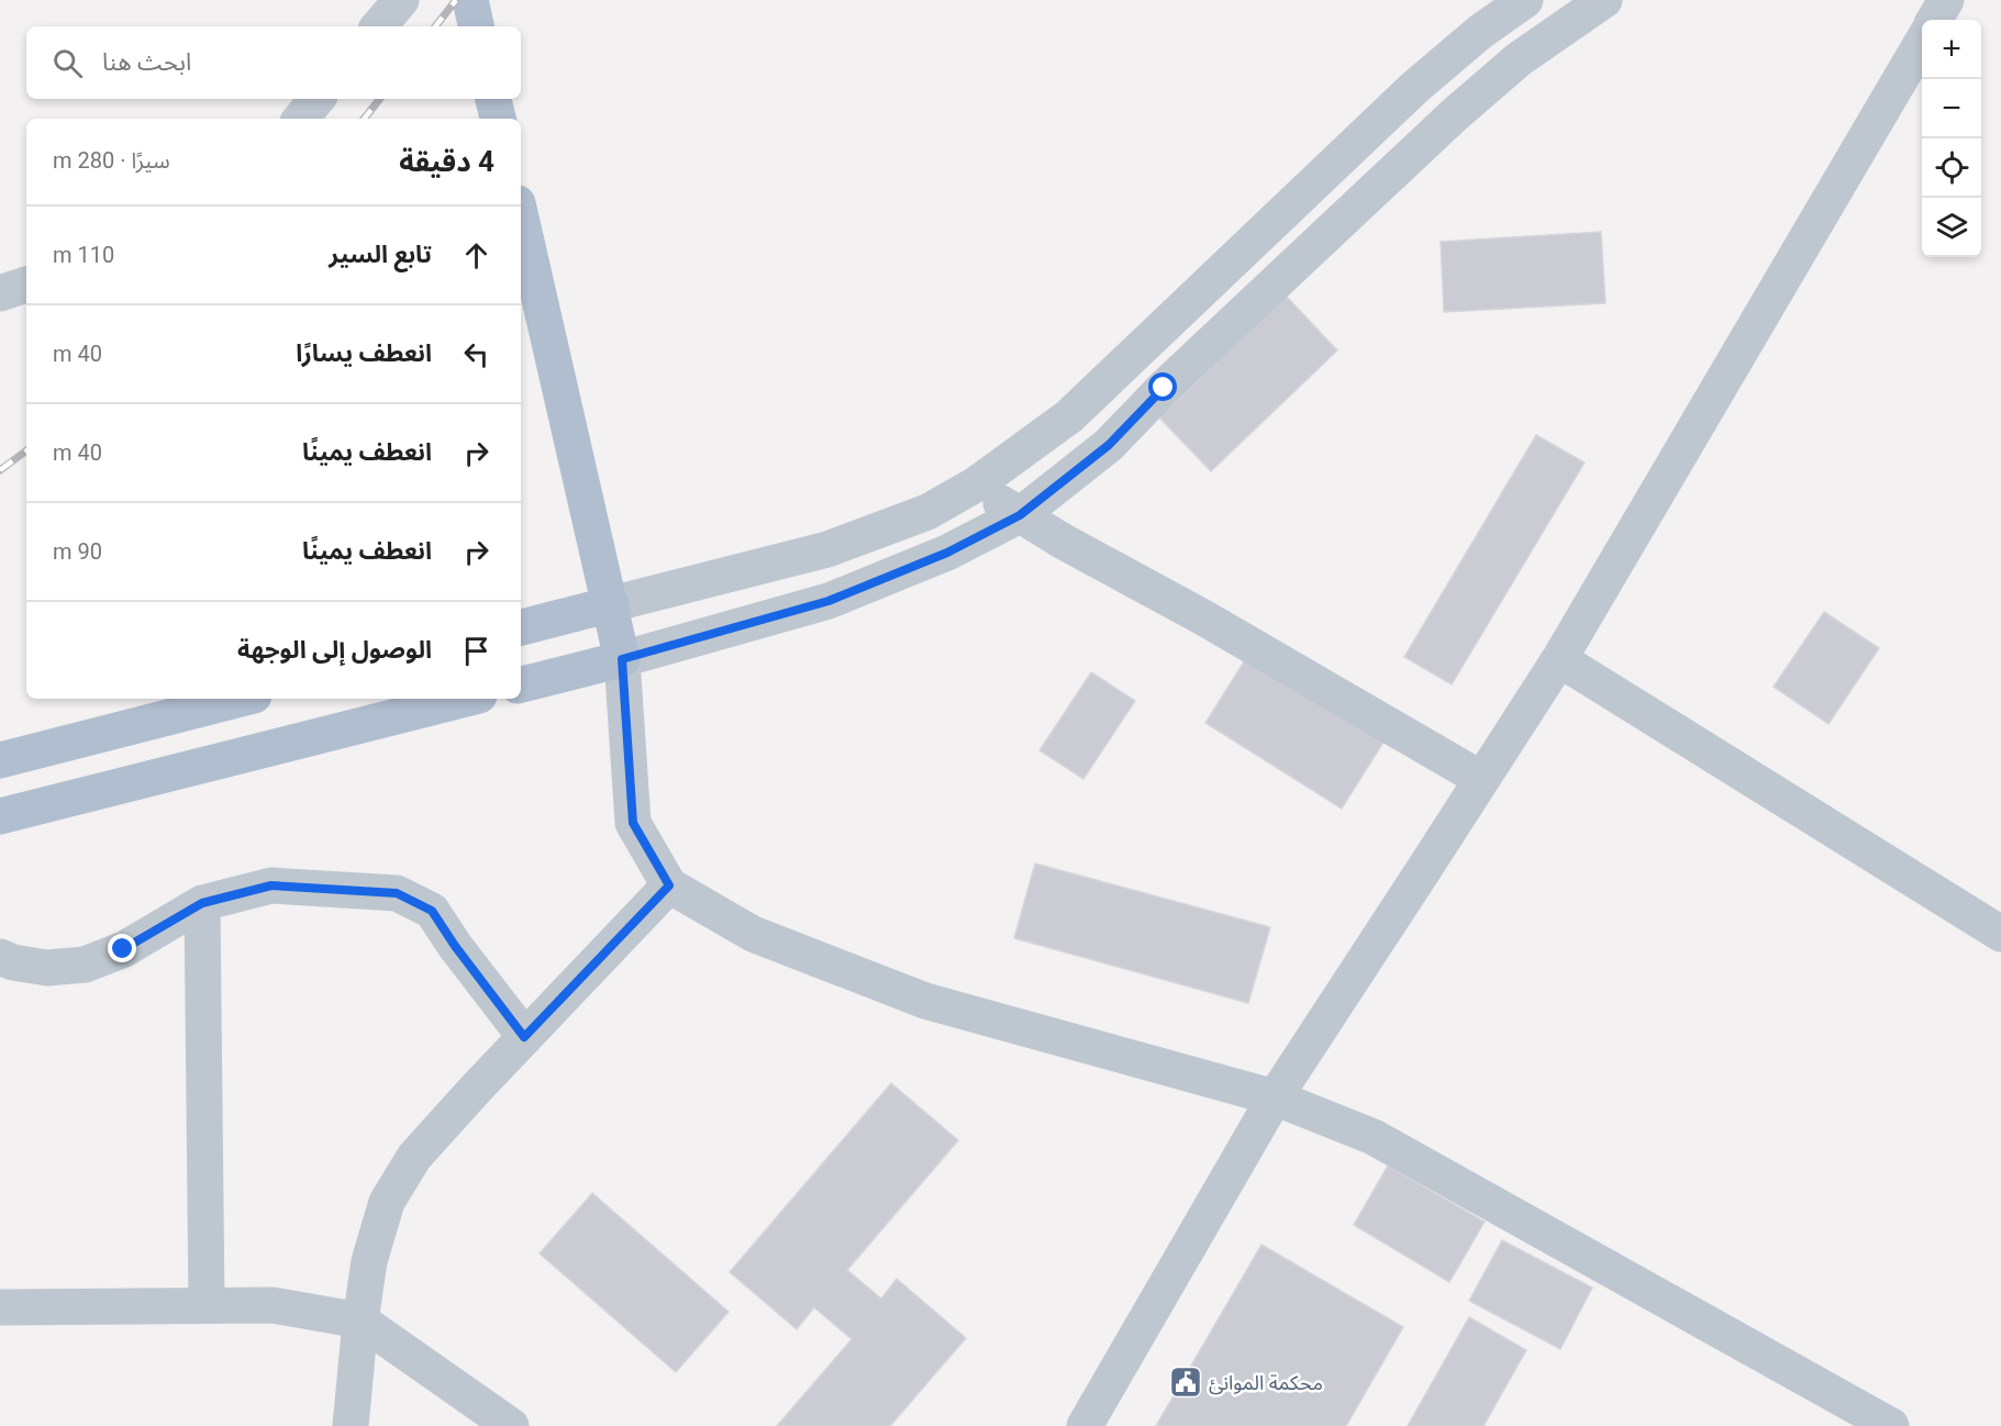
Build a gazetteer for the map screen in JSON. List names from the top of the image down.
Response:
{
  "places": {
    "public building": ["محكمة الموانئ"]
  },
  "page": {
    "map_buttons": ["+", "−"],
    "search": "ابحث هنا",
    "heading": ["4 دقيقة", "سيرًا · 280 m"],
    "list": [
      ["تابع السير", "110 m"],
      ["انعطف يسارًا", "40 m"],
      ["انعطف يمينًا", "40 m"],
      ["انعطف يمينًا", "90 m"],
      "الوصول إلى الوجهة"
    ]
  }
}
